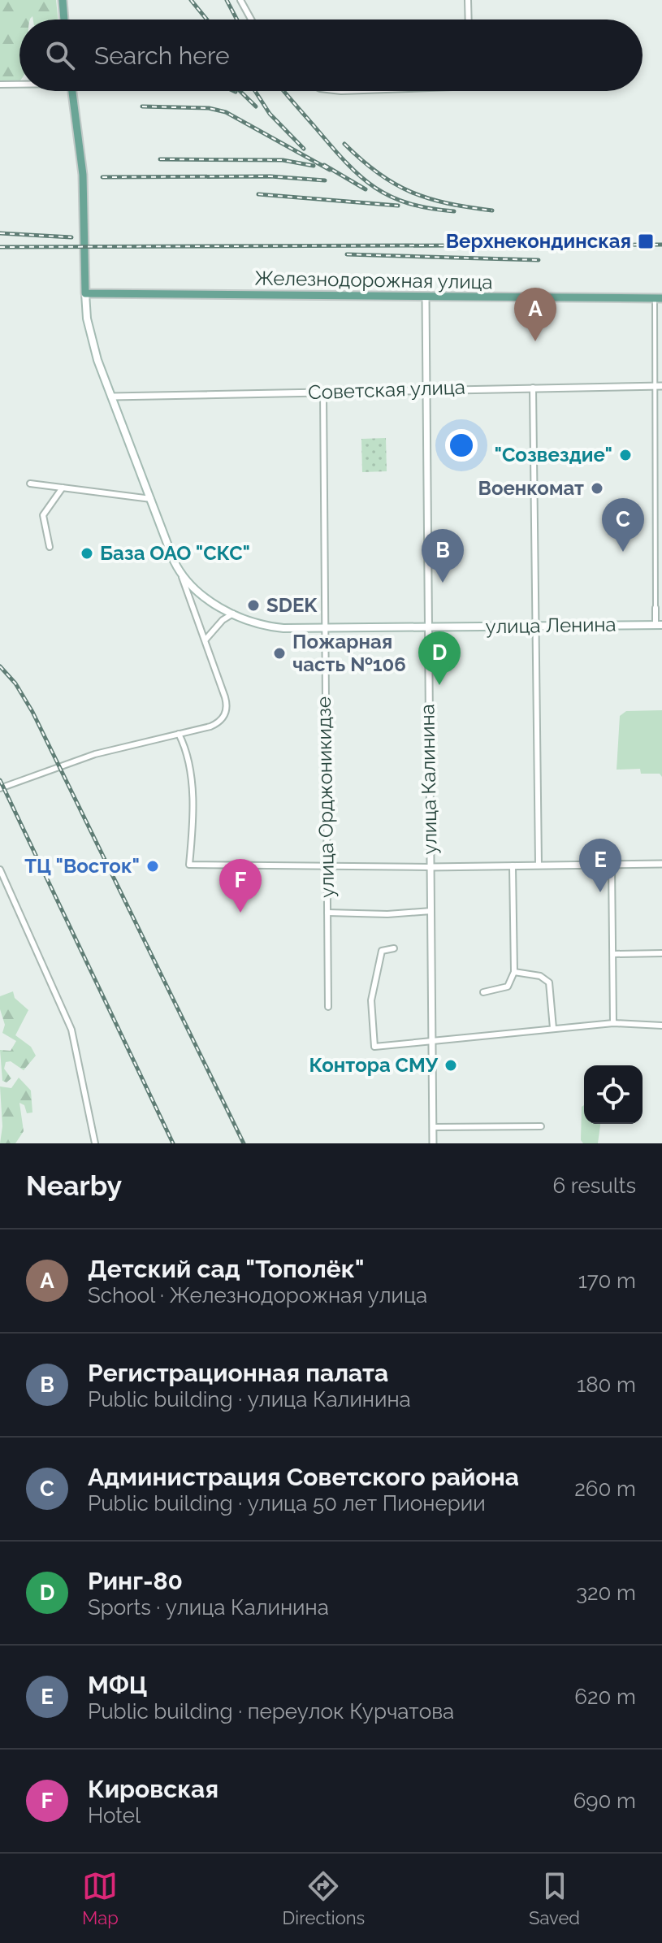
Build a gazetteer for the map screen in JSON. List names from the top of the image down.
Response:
{
  "streets": {
    "main road": ["Железнодорожная улица", "улица Ленина"],
    "street": ["Советская улица", "улица Калинина", "улица Орджоникидзе"]
  },
  "crossings": [
    ["Железнодорожная улица", "улица Калинина"],
    ["Советская улица", "улица Калинина"],
    ["Советская улица", "улица Орджоникидзе"],
    ["улица Ленина", "улица Калинина"],
    ["улица Ленина", "улица Орджоникидзе"]
  ],
  "places": {
    "transit": ["Верхнекондинская"],
    "other": [
      "\"Созвездие\"",
      "Военкомат",
      "База ОАО \"СКС\"",
      "SDEK",
      "Пожарная часть №106",
      "ТЦ \"Восток\"",
      "Контора СМУ"
    ]
  },
  "page": {
    "search": "Search here",
    "pins": [
      "A",
      "C",
      "B",
      "D",
      "E",
      "F"
    ],
    "heading": ["Nearby", "6 results"],
    "list": [
      {
        "mark": "A",
        "name": "Детский сад \"Тополёк\"",
        "note": "School · Железнодорожная улица",
        "value": "170 m"
      },
      {
        "mark": "B",
        "name": "Регистрационная палата",
        "note": "Public building · улица Калинина",
        "value": "180 m"
      },
      {
        "mark": "C",
        "name": "Администрация Советского района",
        "note": "Public building · улица 50 лет Пионерии",
        "value": "260 m"
      },
      {
        "mark": "D",
        "name": "Ринг-80",
        "note": "Sports · улица Калинина",
        "value": "320 m"
      },
      {
        "mark": "E",
        "name": "МФЦ",
        "note": "Public building · переулок Курчатова",
        "value": "620 m"
      },
      {
        "mark": "F",
        "name": "Кировская",
        "note": "Hotel",
        "value": "690 m"
      }
    ],
    "nav": ["Map", "Directions", "Saved"]
  }
}
